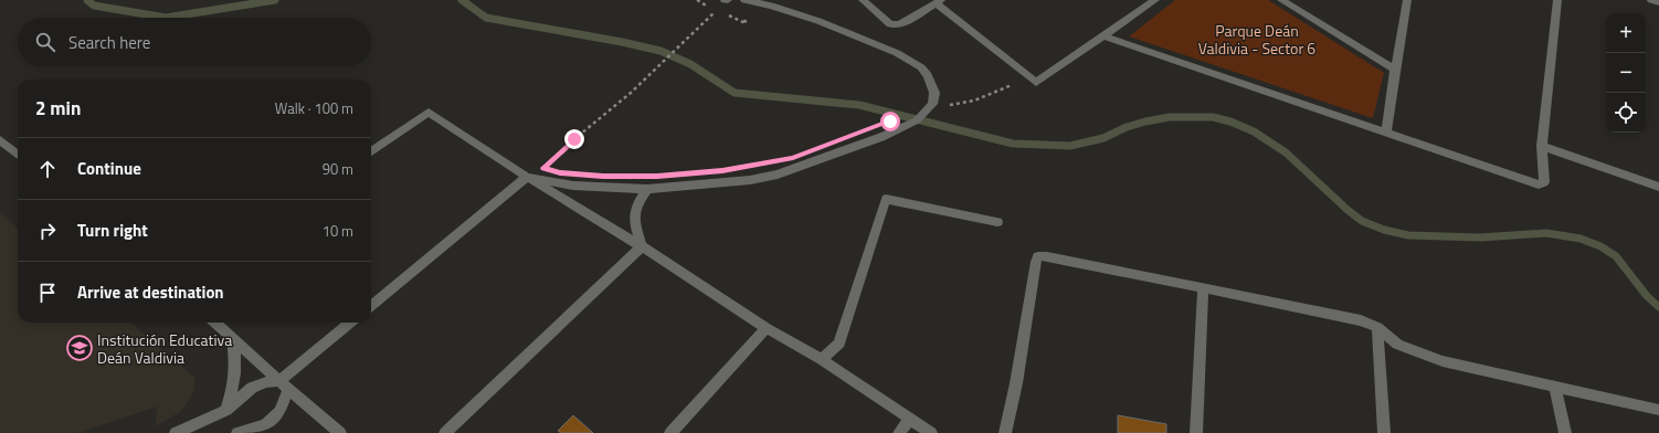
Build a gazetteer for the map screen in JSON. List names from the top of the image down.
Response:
{
  "parks": ["Parque Deán Valdivia - Sector 6"],
  "places": {
    "school or university": ["Institución Educativa Deán Valdivia"]
  },
  "page": {
    "map_buttons": ["+", "−"],
    "search": "Search here",
    "heading": ["2 min", "Walk · 100 m"],
    "list": [
      ["Continue", "90 m"],
      ["Turn right", "10 m"],
      "Arrive at destination"
    ]
  }
}
